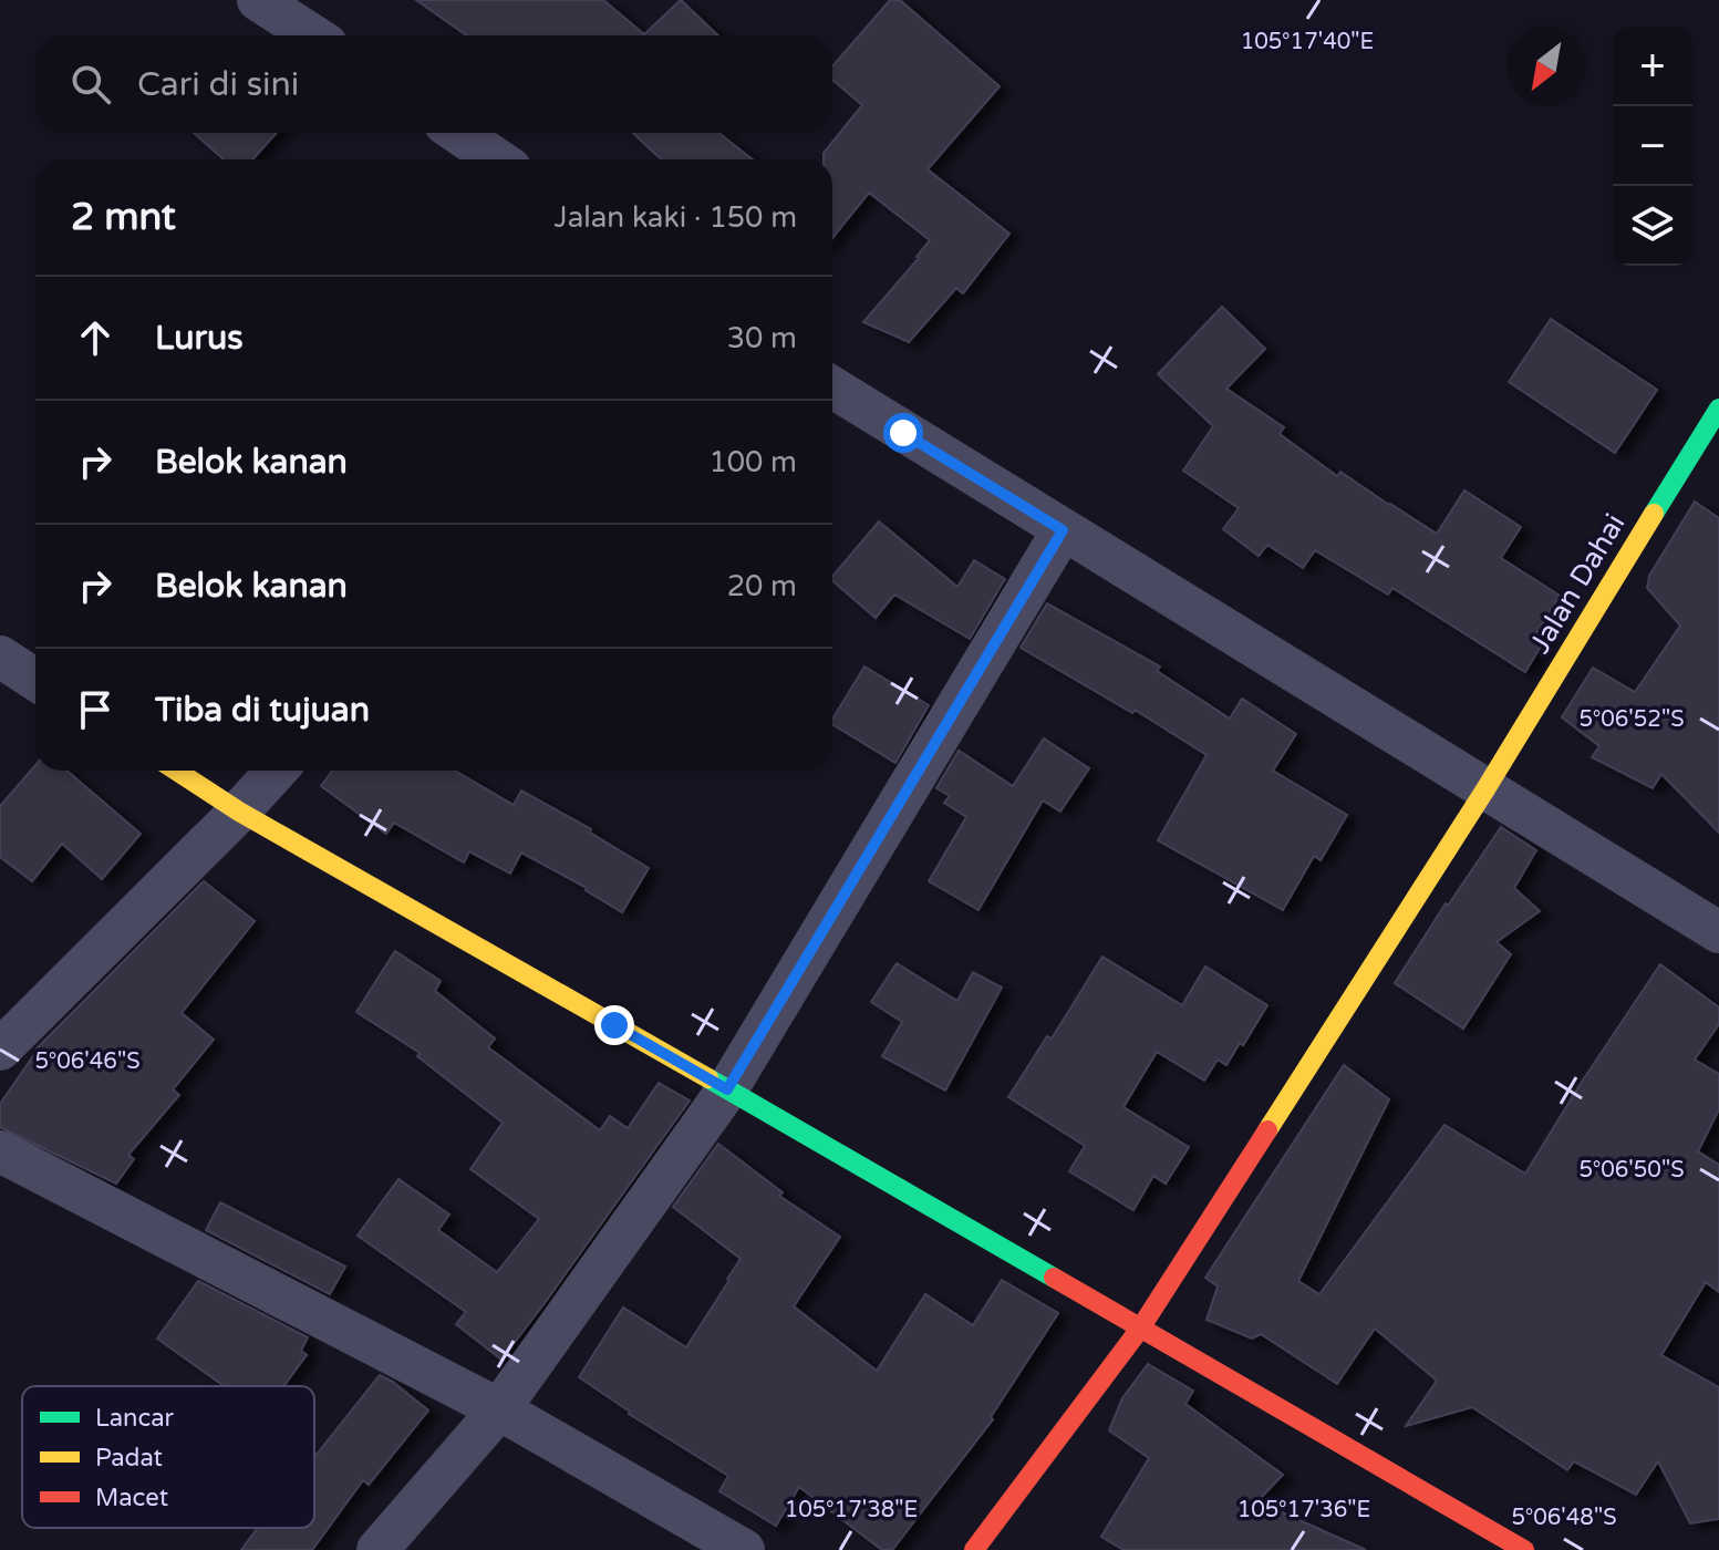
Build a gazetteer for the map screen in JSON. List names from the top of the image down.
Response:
{
  "streets": {
    "street": ["Jalan Dahai"]
  },
  "legend": ["Lancar", "Padat", "Macet"],
  "north": "bottom left",
  "page": {
    "map_buttons": ["+", "−"],
    "search": "Cari di sini",
    "heading": ["2 mnt", "Jalan kaki · 150 m"],
    "list": [
      ["Lurus", "30 m"],
      ["Belok kanan", "100 m"],
      ["Belok kanan", "20 m"],
      "Tiba di tujuan"
    ]
  },
  "coordinates": [
    "105°17'40\"E",
    "5°06'52\"S",
    "5°06'46\"S",
    "5°06'50\"S",
    "105°17'38\"E",
    "105°17'36\"E",
    "5°06'48\"S"
  ]
}
